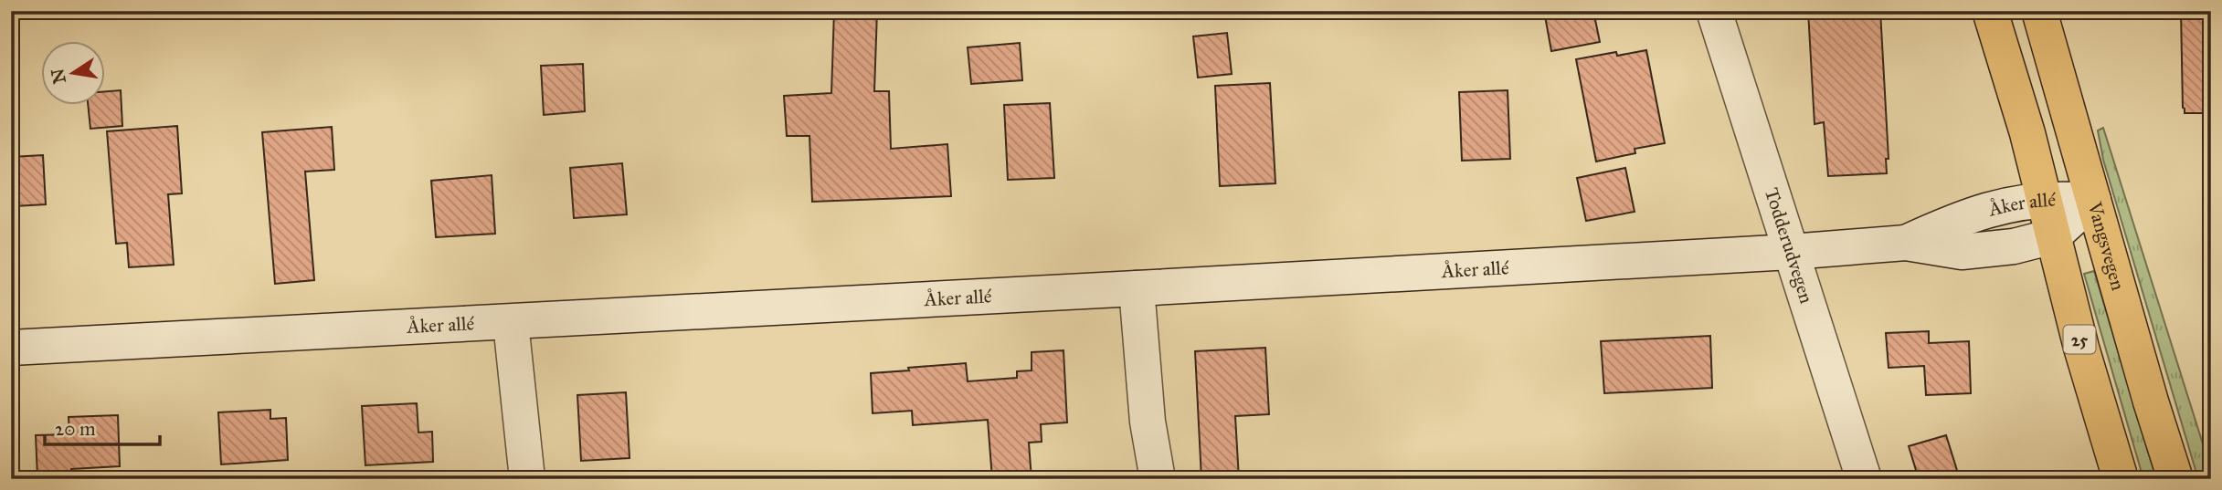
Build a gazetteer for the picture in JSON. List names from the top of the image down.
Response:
{
  "streets": {
    "highway": ["Vangsvegen", "25"],
    "street": ["Åker allé", "Todderudvegen"]
  },
  "crossings": [
    ["Åker allé", "Todderudvegen"],
    ["Åker allé", "Vangsvegen"],
    ["Åker allé", "25"]
  ],
  "scale_bar": "20 m",
  "north": "left"
}
